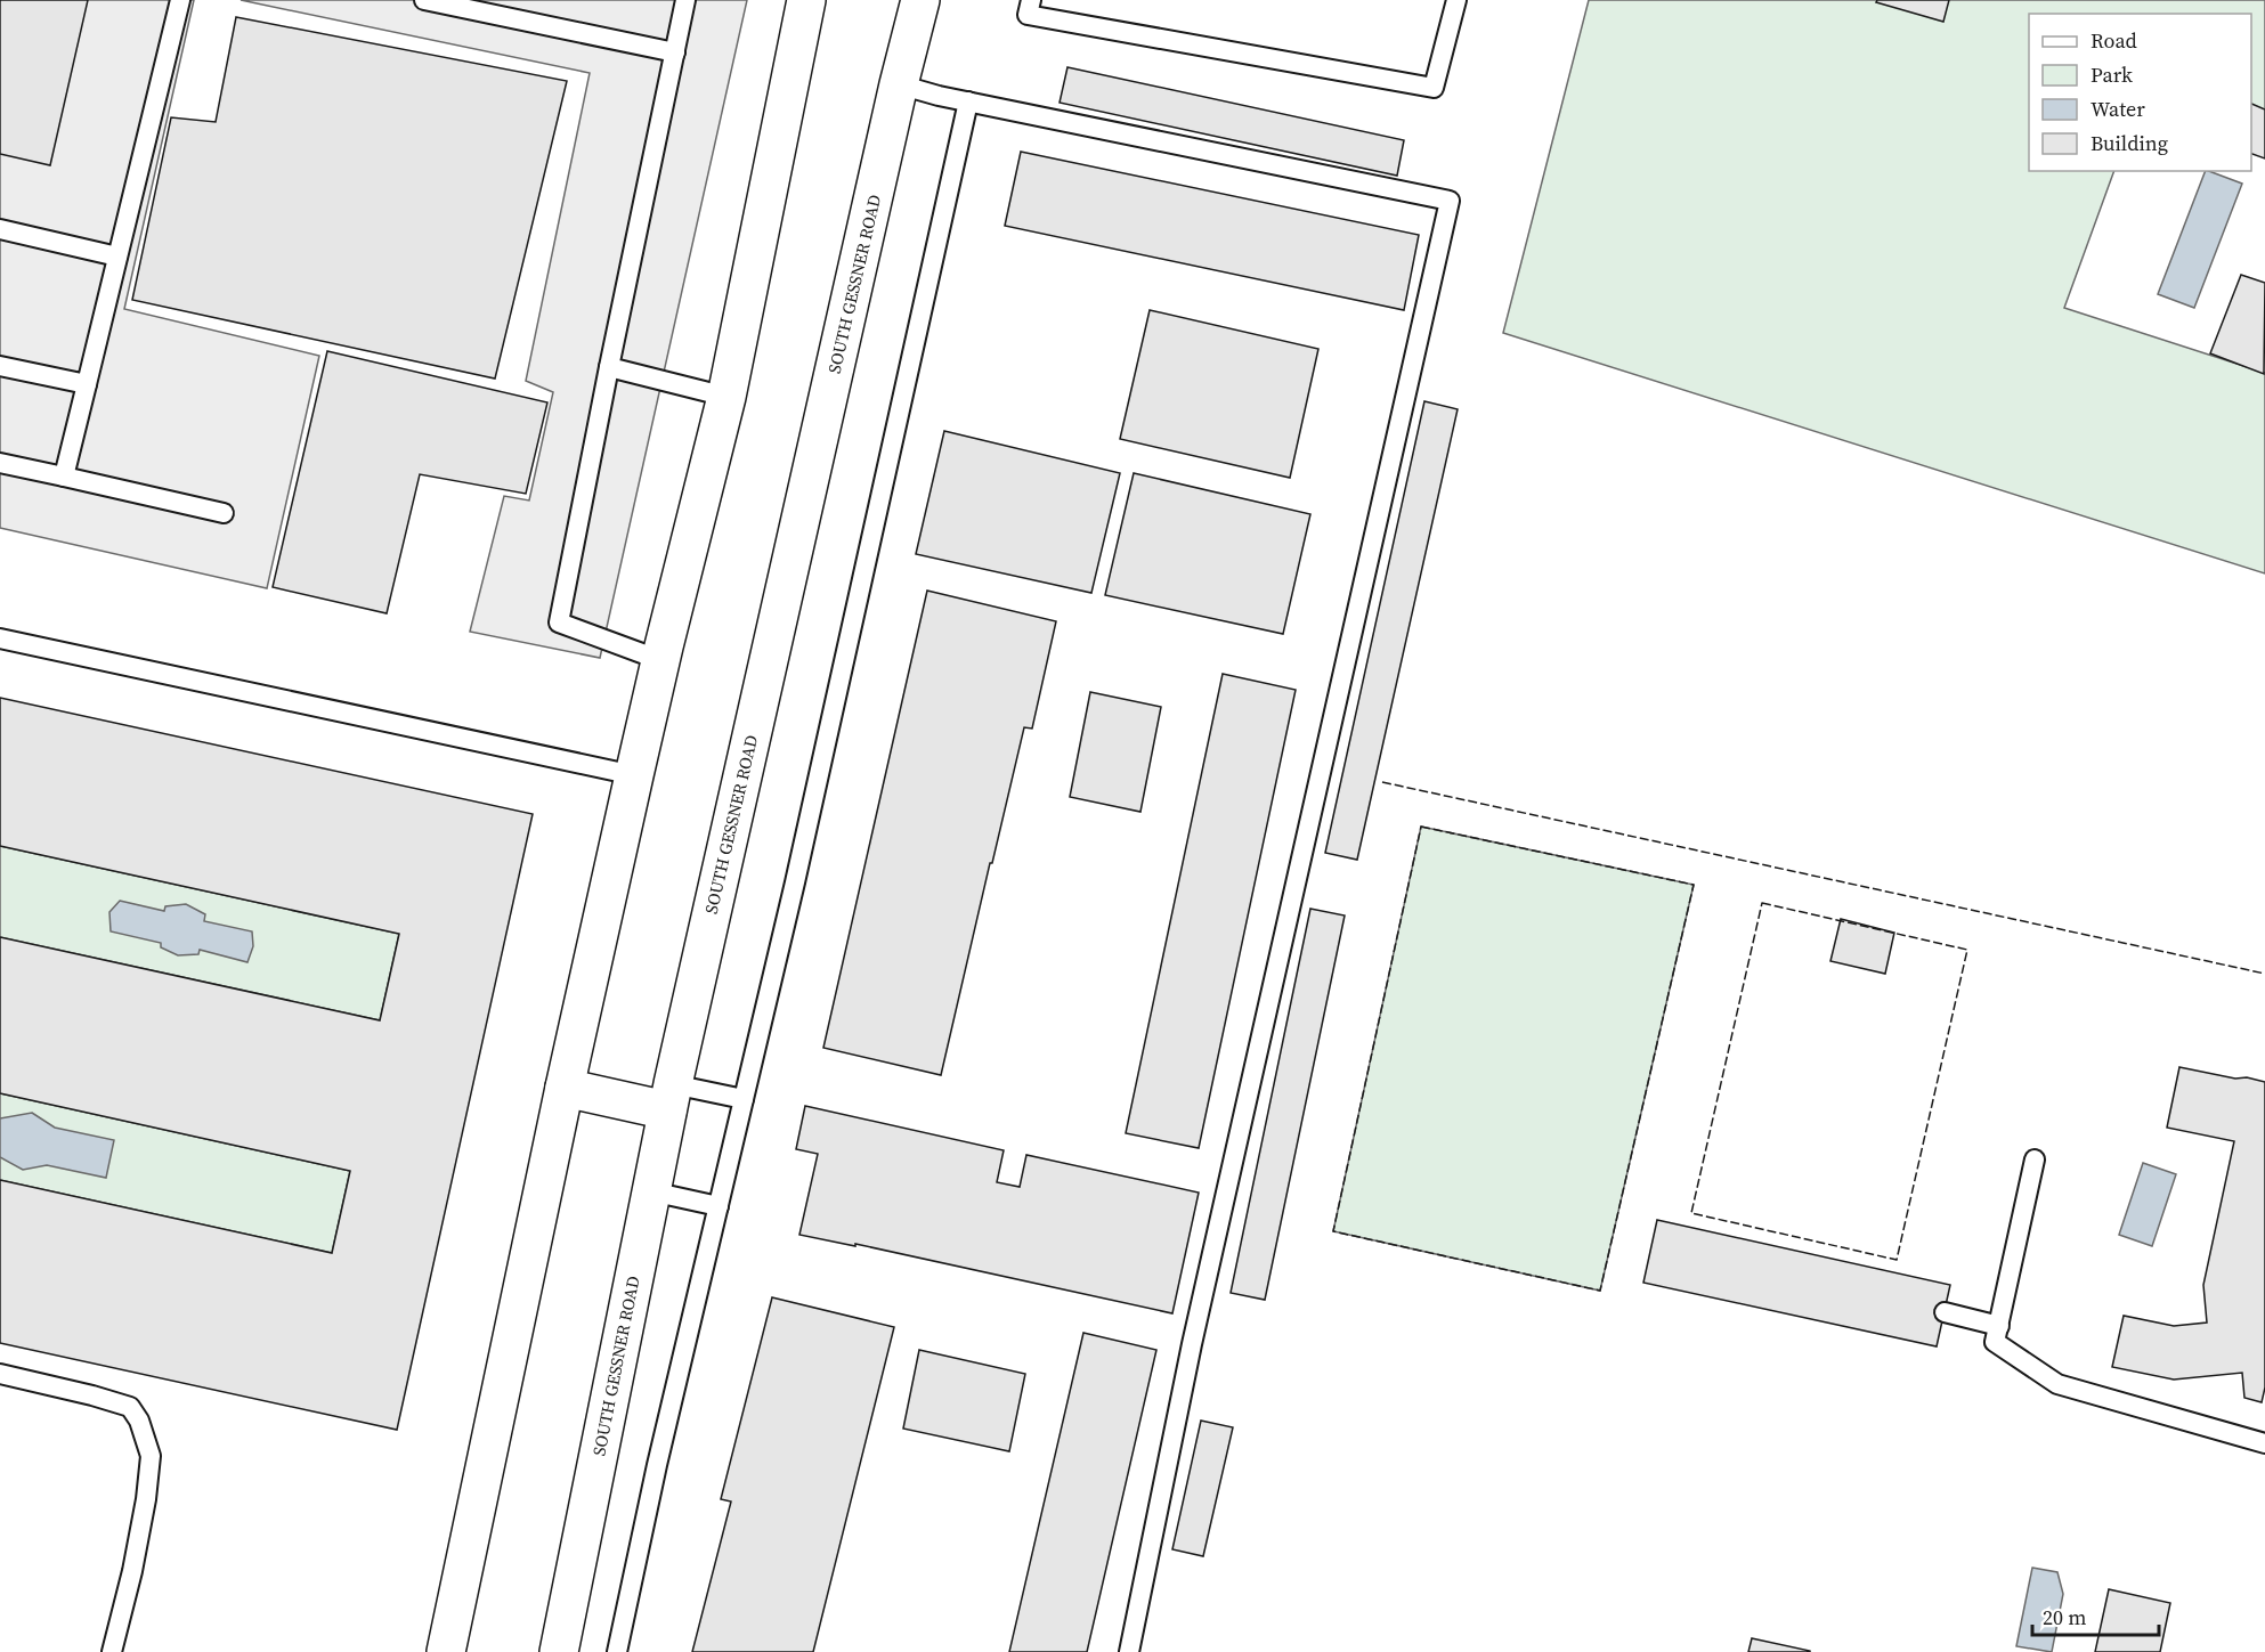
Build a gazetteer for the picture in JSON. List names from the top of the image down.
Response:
{
  "streets": {
    "main road": ["SOUTH GESSNER ROAD"]
  },
  "legend": [
    "Road",
    "Park",
    "Water",
    "Building"
  ],
  "scale_bar": "20 m"
}
